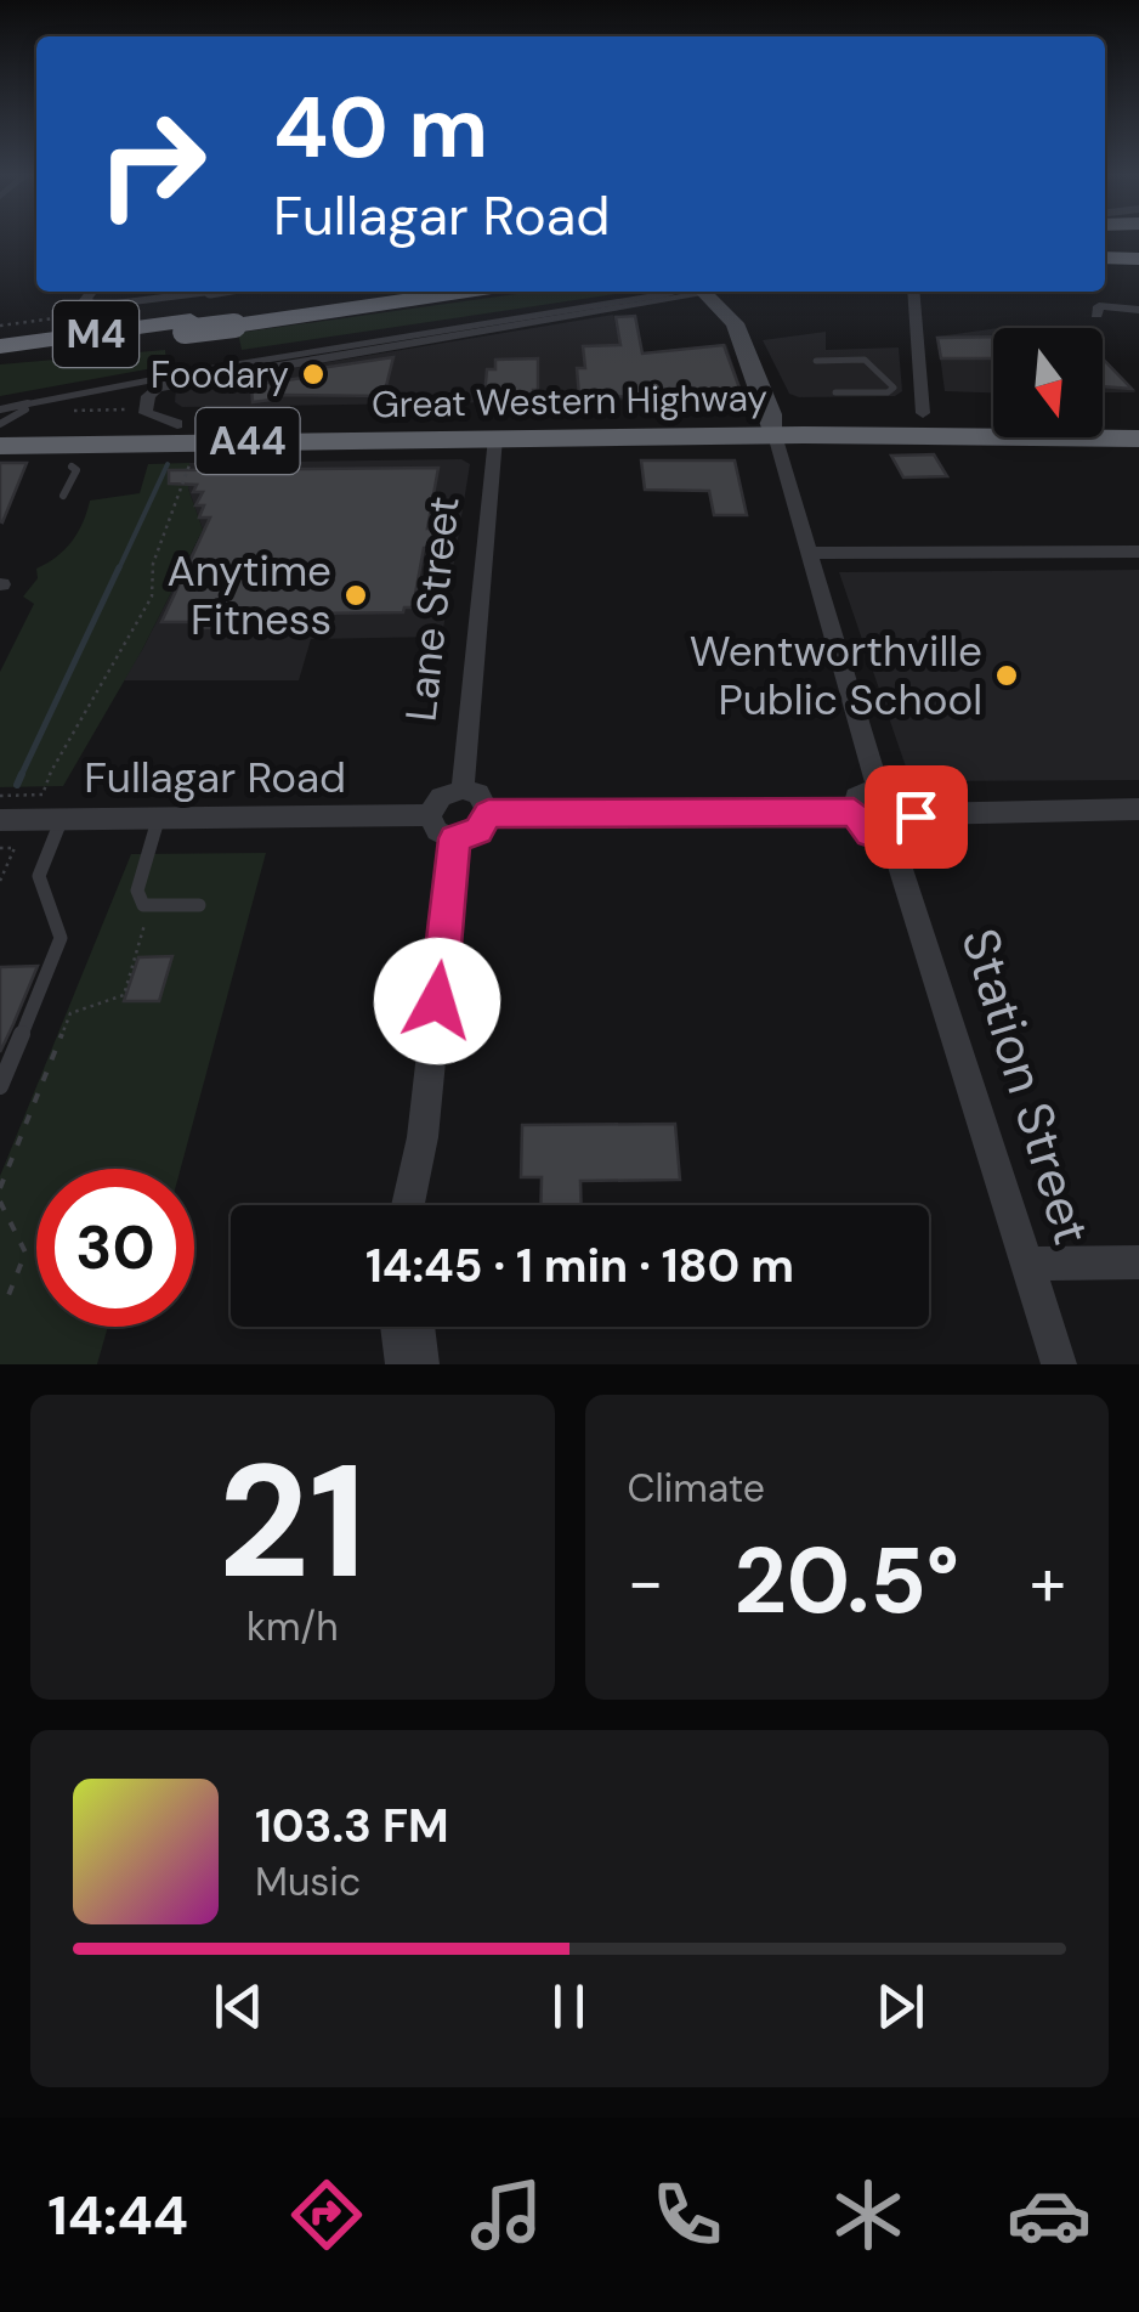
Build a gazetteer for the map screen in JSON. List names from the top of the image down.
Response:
{
  "streets": {
    "highway": ["M4", "Great Western Highway", "A44"],
    "street": ["Lane Street", "Fullagar Road", "Station Street"]
  },
  "crossings": [
    ["Great Western Highway", "Lane Street"],
    ["Lane Street", "Fullagar Road"]
  ],
  "places": ["Foodary", "Anytime Fitness", "Wentworthville Public School"],
  "north": "bottom",
  "page": {
    "turn": ["40 m", "Fullagar Road"],
    "limit": "30",
    "trip": "14:45 · 1 min · 180 m",
    "tile": [
      ["21", "km/h"],
      "Climate"
    ],
    "heat": ["−", "20.5°", "+"],
    "song": ["103.3 FM", "Music"],
    "tabs": "14:44"
  }
}
